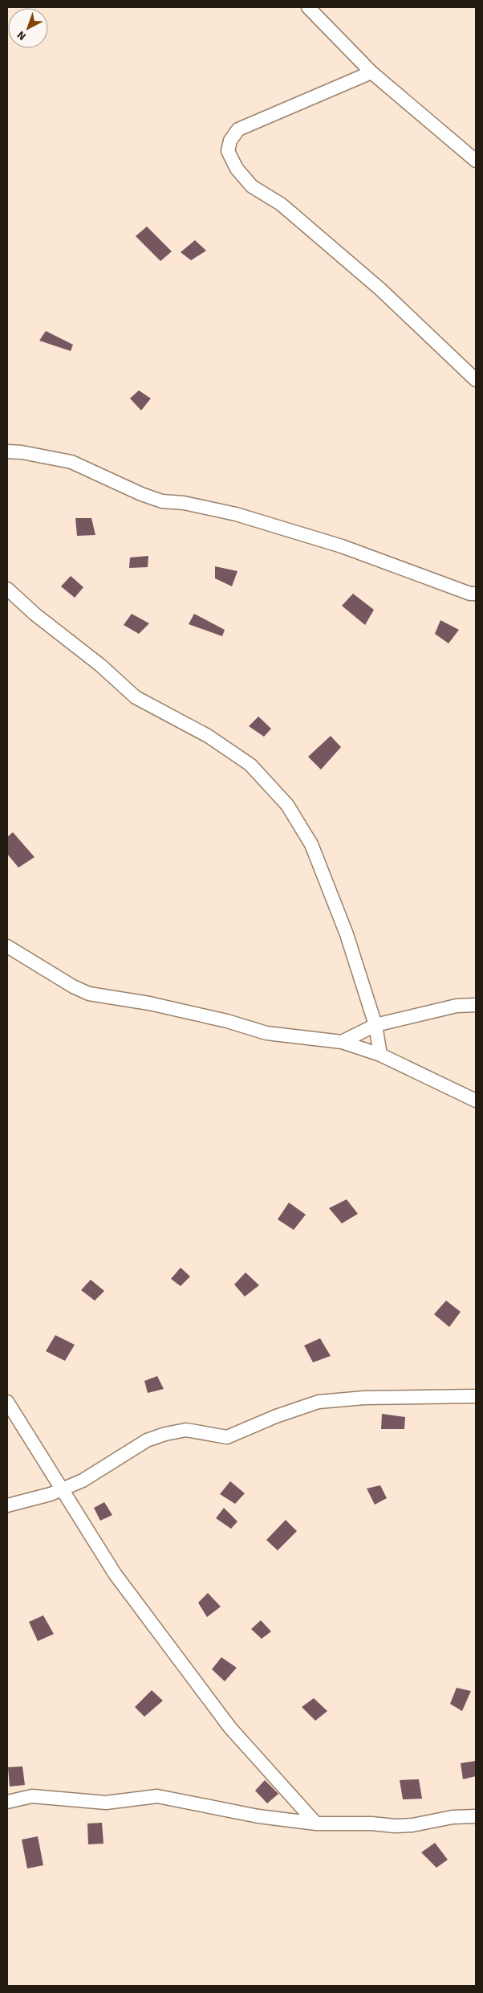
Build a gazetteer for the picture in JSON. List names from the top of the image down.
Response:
{
  "north": "bottom left"
}
